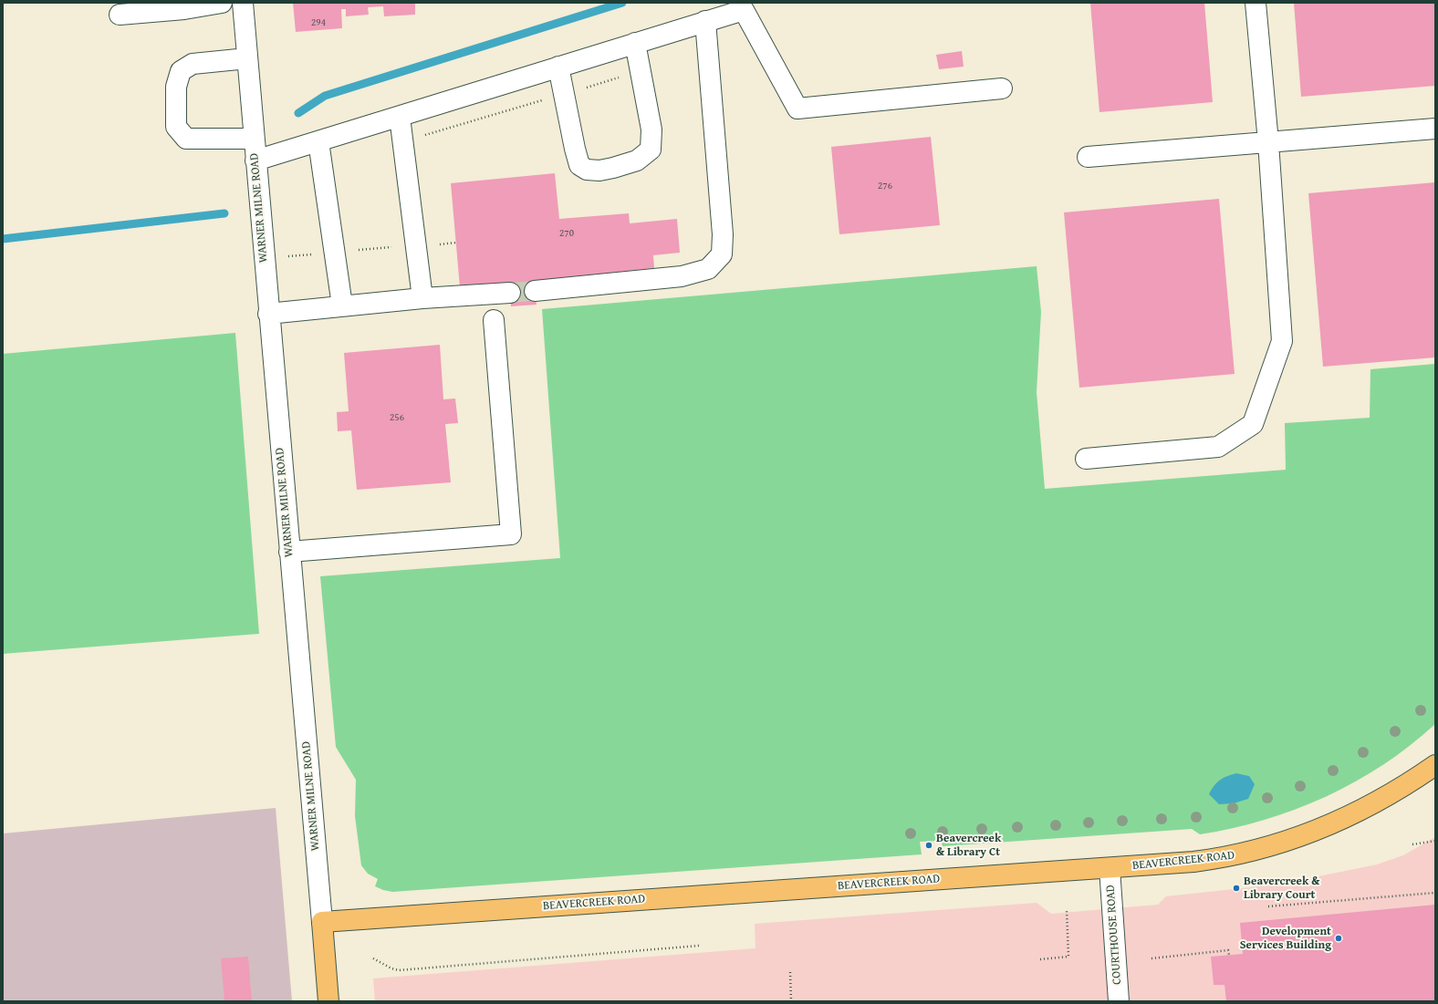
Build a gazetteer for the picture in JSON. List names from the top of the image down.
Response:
{
  "streets": {
    "main road": ["WARNER MILNE ROAD", "BEAVERCREEK ROAD"],
    "street": ["COURTHOUSE ROAD"]
  },
  "crossings": [
    ["WARNER MILNE ROAD", "BEAVERCREEK ROAD"],
    ["BEAVERCREEK ROAD", "COURTHOUSE ROAD"]
  ],
  "places": ["Beavercreek & Library Ct", "Beavercreek & Library Court", "Development Services Building"],
  "house_numbers": [
    "294",
    "276",
    "270",
    "256"
  ]
}
